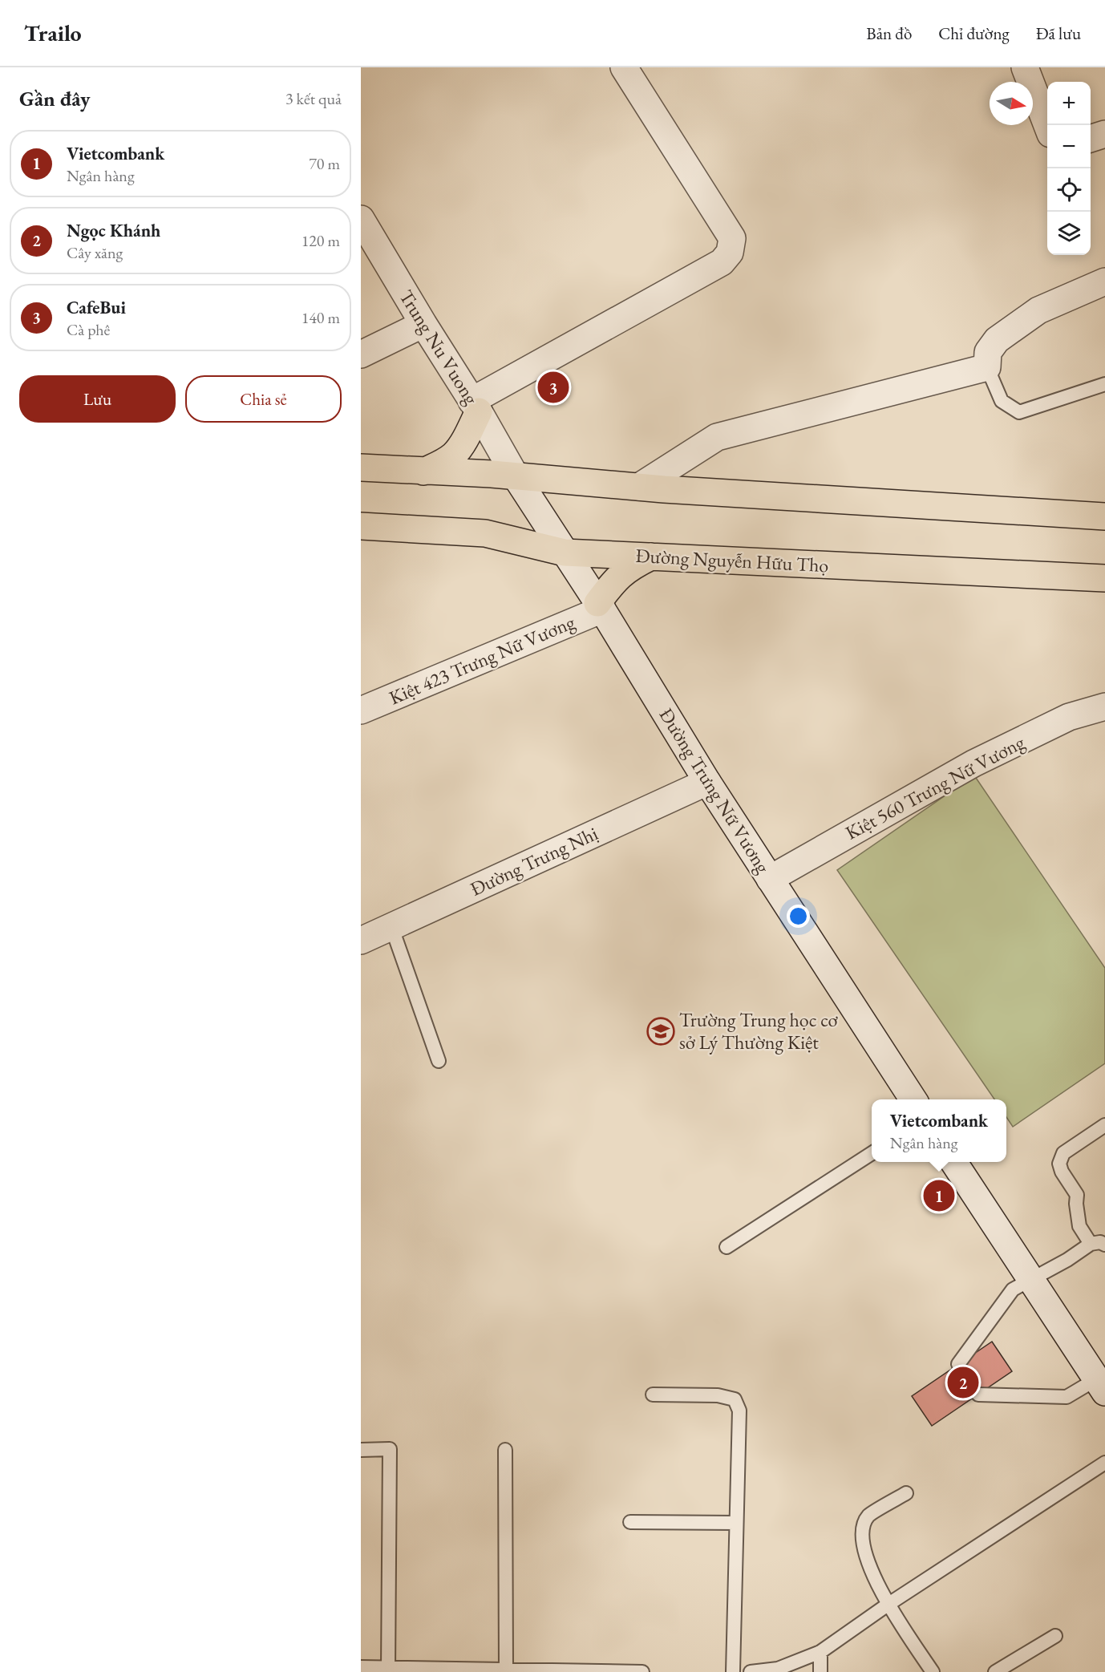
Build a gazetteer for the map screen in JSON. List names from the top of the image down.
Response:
{
  "streets": {
    "main road": ["Đường Nguyễn Hữu Thọ"],
    "street": [
      "Trung Nu Vuong",
      "Kiệt 423 Trưng Nữ Vương",
      "Kiệt 560 Trưng Nữ Vương",
      "Đường Trưng Nữ Vương",
      "Đường Trưng Nhị"
    ]
  },
  "crossings": [
    ["Trung Nu Vuong", "Đường Trưng Nữ Vương"],
    ["Đường Nguyễn Hữu Thọ", "Đường Trưng Nữ Vương"],
    ["Kiệt 423 Trưng Nữ Vương", "Đường Trưng Nữ Vương"],
    ["Kiệt 560 Trưng Nữ Vương", "Đường Trưng Nữ Vương"],
    ["Đường Trưng Nữ Vương", "Đường Trưng Nhị"]
  ],
  "places": {
    "school or university": ["Trường Trung học cơ sở Lý Thường Kiệt"]
  },
  "north": "right",
  "page": {
    "header": "Trailo",
    "nav": ["Bản đồ", "Chỉ đường", "Đã lưu"],
    "heading": ["Gần đây", "3 kết quả"],
    "map_buttons": ["+", "−"],
    "list": [
      {
        "mark": "1",
        "name": "Vietcombank",
        "note": "Ngân hàng",
        "value": "70 m"
      },
      {
        "mark": "2",
        "name": "Ngọc Khánh",
        "note": "Cây xăng",
        "value": "120 m"
      },
      {
        "mark": "3",
        "name": "CafeBui",
        "note": "Cà phê",
        "value": "140 m"
      }
    ],
    "buttons": ["Lưu", "Chia sẻ"],
    "pins": ["3", "1", "2"],
    "popup": ["Vietcombank", "Ngân hàng"]
  }
}
